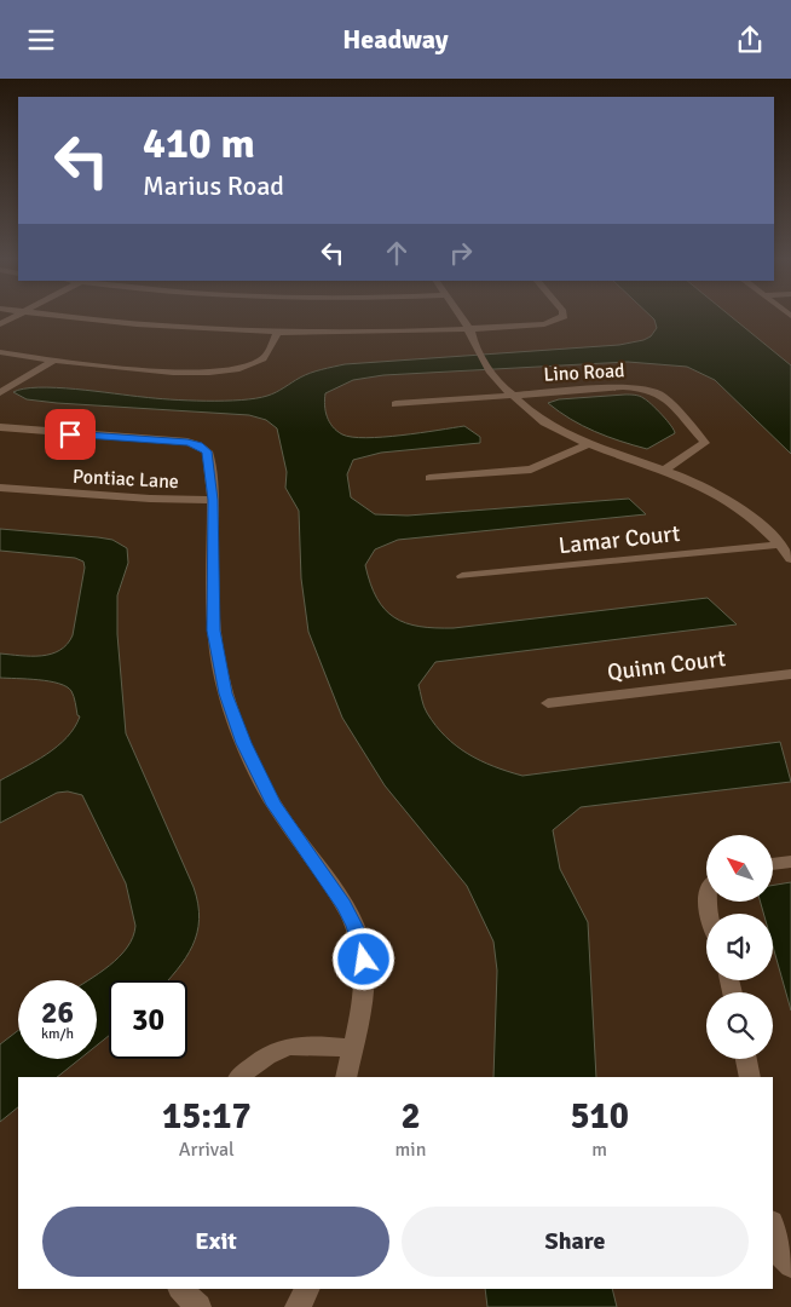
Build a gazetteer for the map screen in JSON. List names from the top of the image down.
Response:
{
  "streets": {
    "street": [
      "Lino Road",
      "Pontiac Lane",
      "Lamar Court",
      "Quinn Court"
    ]
  },
  "north": "top left",
  "page": {
    "header": "Headway",
    "turn": ["410 m", "Marius Road"],
    "speed": "26 km/h",
    "limit": "30",
    "eta": [
      "15:17",
      "Arrival",
      "2",
      "min",
      "510",
      "m"
    ],
    "buttons": ["Exit", "Share"]
  }
}
